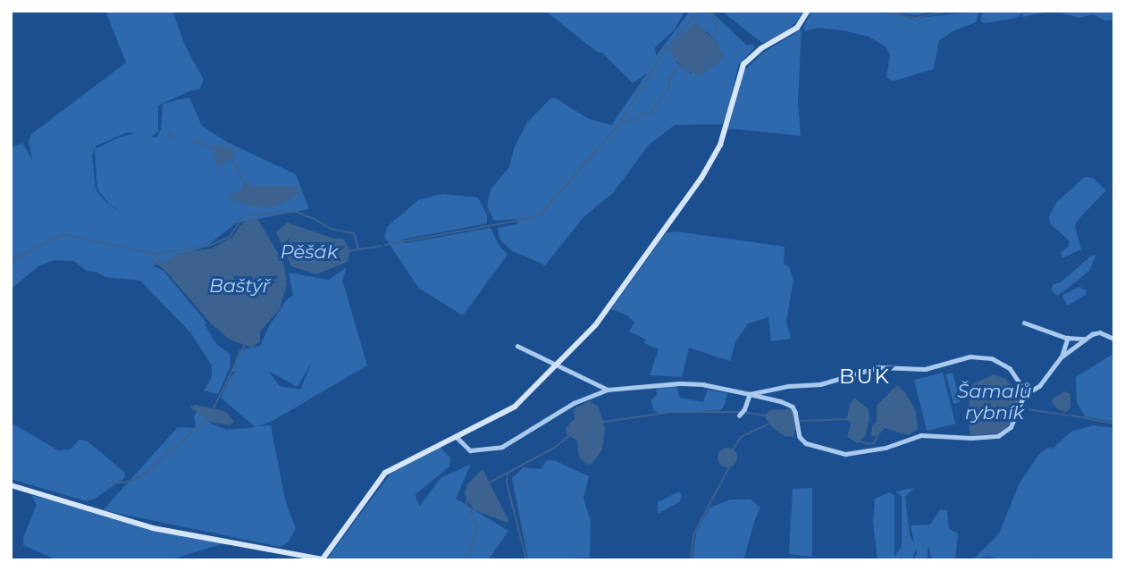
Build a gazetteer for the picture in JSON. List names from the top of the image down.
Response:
{
  "districts": ["BUK"],
  "water": ["Pěšák", "Baštýř", "Šamalů rybník"]
}
